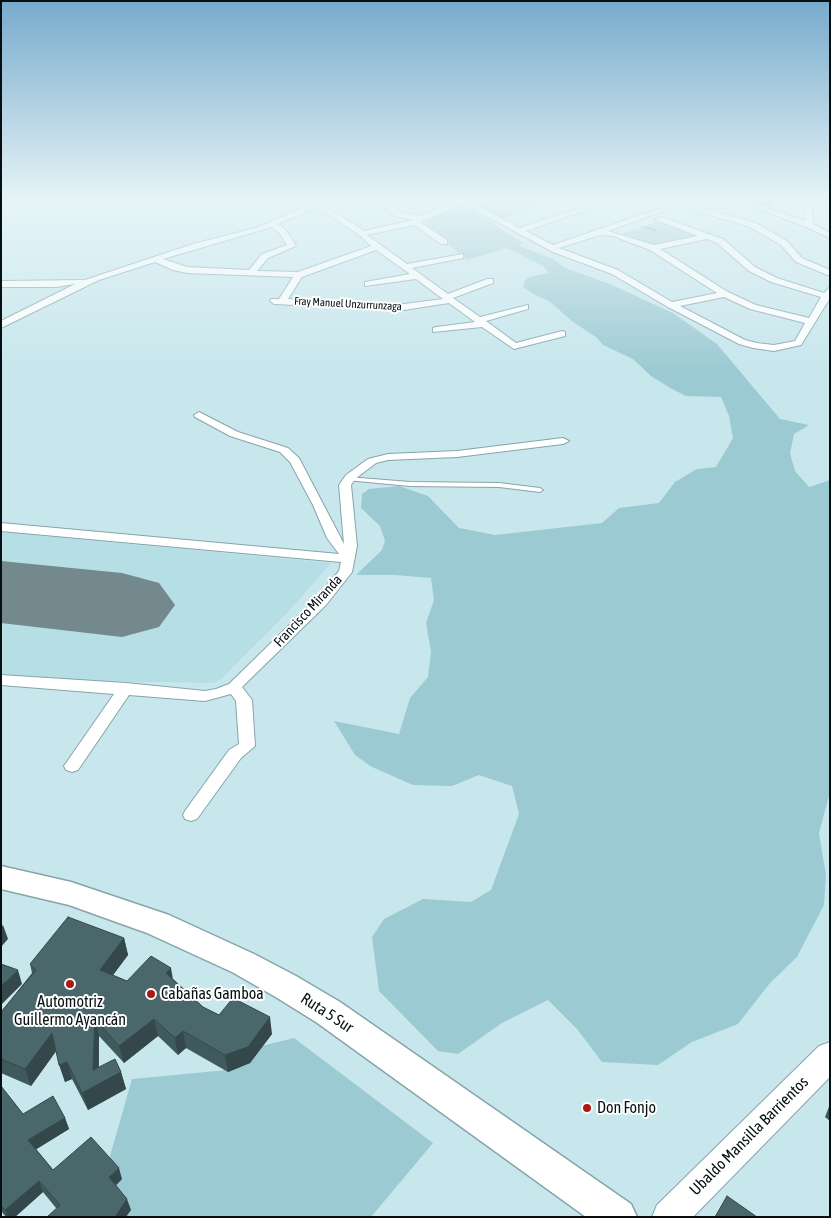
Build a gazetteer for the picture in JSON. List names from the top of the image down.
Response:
{
  "streets": {
    "highway": ["Ruta 5 Sur"],
    "main road": ["Ubaldo Mansilla Barrientos"],
    "street": ["Fray Manuel Unzurrunzaga", "Francisco Miranda"]
  },
  "places": ["Automotriz Guillermo Ayancán", "Cabañas Gamboa", "Don Fonjo"]
}
